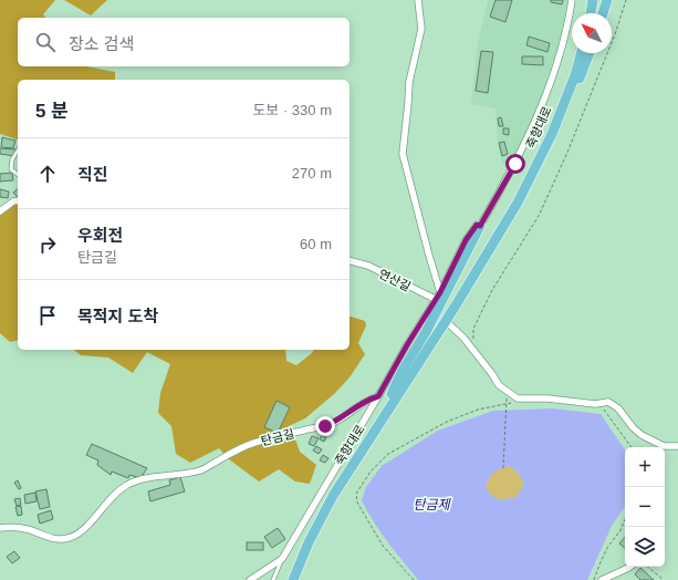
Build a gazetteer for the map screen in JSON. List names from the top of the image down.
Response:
{
  "streets": {
    "main road": ["죽향대로"],
    "street": ["연산길", "탄금길"]
  },
  "water": ["탄금제"],
  "north": "top left",
  "page": {
    "search": "장소 검색",
    "heading": ["5 분", "도보 · 330 m"],
    "list": [
      ["직진", "270 m"],
      ["우회전", "탄금길", "60 m"],
      "목적지 도착"
    ],
    "map_buttons": ["+", "−"]
  }
}
